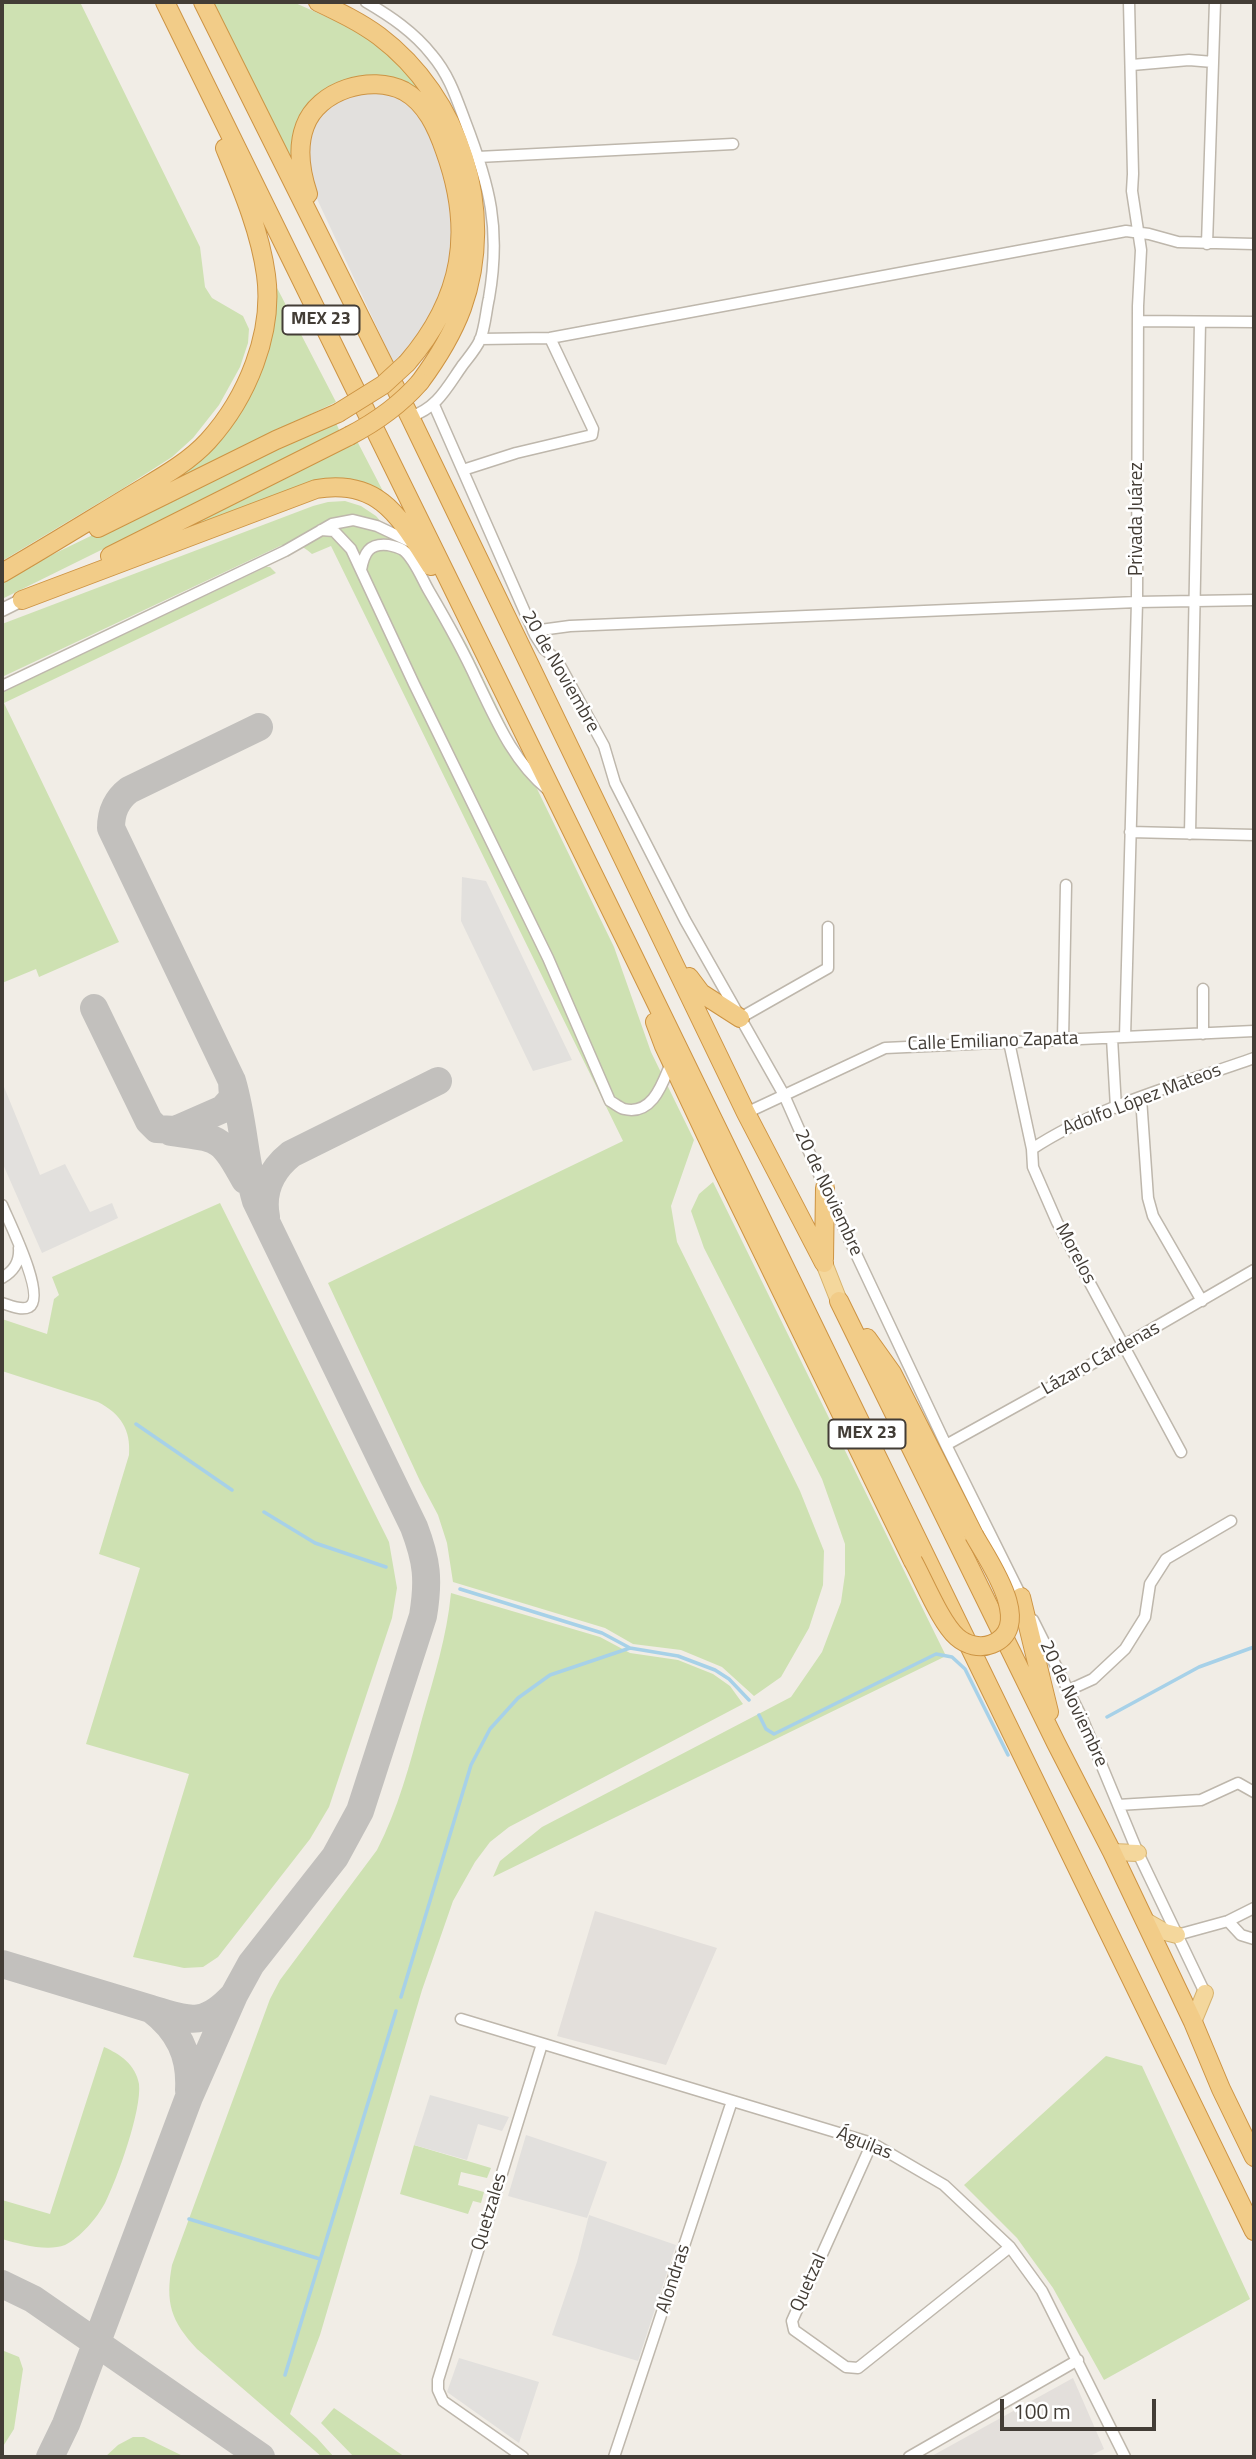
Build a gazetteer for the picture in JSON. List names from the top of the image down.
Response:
{
  "streets": {
    "highway": ["MEX 23"],
    "street": [
      "Privada Juárez",
      "20 de Noviembre",
      "Calle Emiliano Zapata",
      "Adolfo López Mateos",
      "Morelos",
      "Lázaro Cárdenas",
      "Águilas",
      "Quetzales",
      "Alondras",
      "Quetzal"
    ]
  },
  "crossings": [
    ["MEX 23", "Calle Emiliano Zapata"],
    ["Privada Juárez", "Calle Emiliano Zapata"],
    ["20 de Noviembre", "Calle Emiliano Zapata"],
    ["20 de Noviembre", "Lázaro Cárdenas"],
    ["Calle Emiliano Zapata", "Morelos"],
    ["Adolfo López Mateos", "Morelos"],
    ["Morelos", "Lázaro Cárdenas"],
    ["Águilas", "Quetzales"],
    ["Águilas", "Alondras"],
    ["Águilas", "Quetzal"]
  ],
  "scale_bar": "100 m"
}
